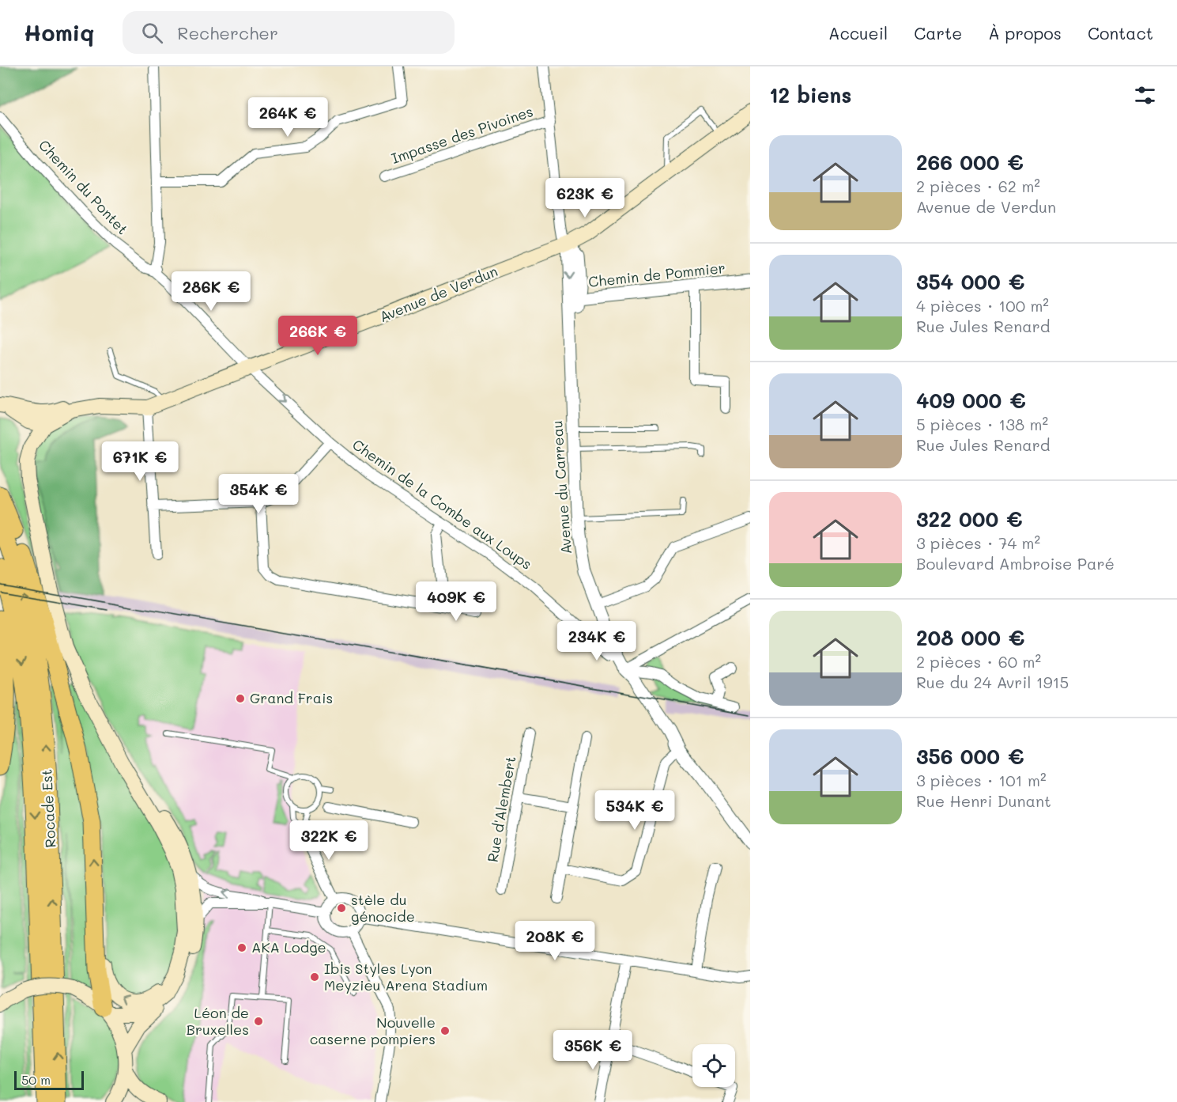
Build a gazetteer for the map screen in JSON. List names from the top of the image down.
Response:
{
  "streets": {
    "highway": ["Rocade Est"],
    "main road": ["Avenue de Verdun"],
    "street": [
      "Impasse des Pivoines",
      "Chemin du Pontet",
      "Chemin de Pommier",
      "Avenue du Carreau",
      "Chemin de la Combe aux Loups",
      "Rue d'Alembert"
    ]
  },
  "crossings": [
    ["Impasse des Pivoines", "Avenue du Carreau"],
    ["Chemin du Pontet", "Chemin de la Combe aux Loups"],
    ["Chemin de Pommier", "Avenue du Carreau"],
    ["Avenue de Verdun", "Avenue du Carreau"],
    ["Avenue de Verdun", "Chemin de la Combe aux Loups"],
    ["Avenue du Carreau", "Chemin de la Combe aux Loups"]
  ],
  "places": [
    "Grand Frais",
    "stèle du génocide",
    "AKA Lodge",
    "Ibis Styles Lyon Meyzieu Arena Stadium",
    "Léon de Bruxelles",
    "Nouvelle caserne pompiers"
  ],
  "scale_bar": "50 m",
  "page": {
    "header": "Homiq",
    "search": "Rechercher",
    "nav": [
      "Accueil",
      "Carte",
      "À propos",
      "Contact"
    ],
    "heading": "12 biens",
    "price": [
      "264K €",
      "623K €",
      "286K €",
      "266K €",
      "671K €",
      "354K €",
      "409K €",
      "234K €",
      "534K €",
      "322K €",
      "208K €",
      "356K €"
    ],
    "list": [
      {
        "name": "266 000 €",
        "note": "2 pièces · 62 m² · Avenue de Verdun"
      },
      {
        "name": "354 000 €",
        "note": "4 pièces · 100 m² · Rue Jules Renard"
      },
      {
        "name": "409 000 €",
        "note": "5 pièces · 138 m² · Rue Jules Renard"
      },
      {
        "name": "322 000 €",
        "note": "3 pièces · 74 m² · Boulevard Ambroise Paré"
      },
      {
        "name": "208 000 €",
        "note": "2 pièces · 60 m² · Rue du 24 Avril 1915"
      },
      {
        "name": "356 000 €",
        "note": "3 pièces · 101 m² · Rue Henri Dunant"
      }
    ],
    "scale": "50 m"
  }
}
